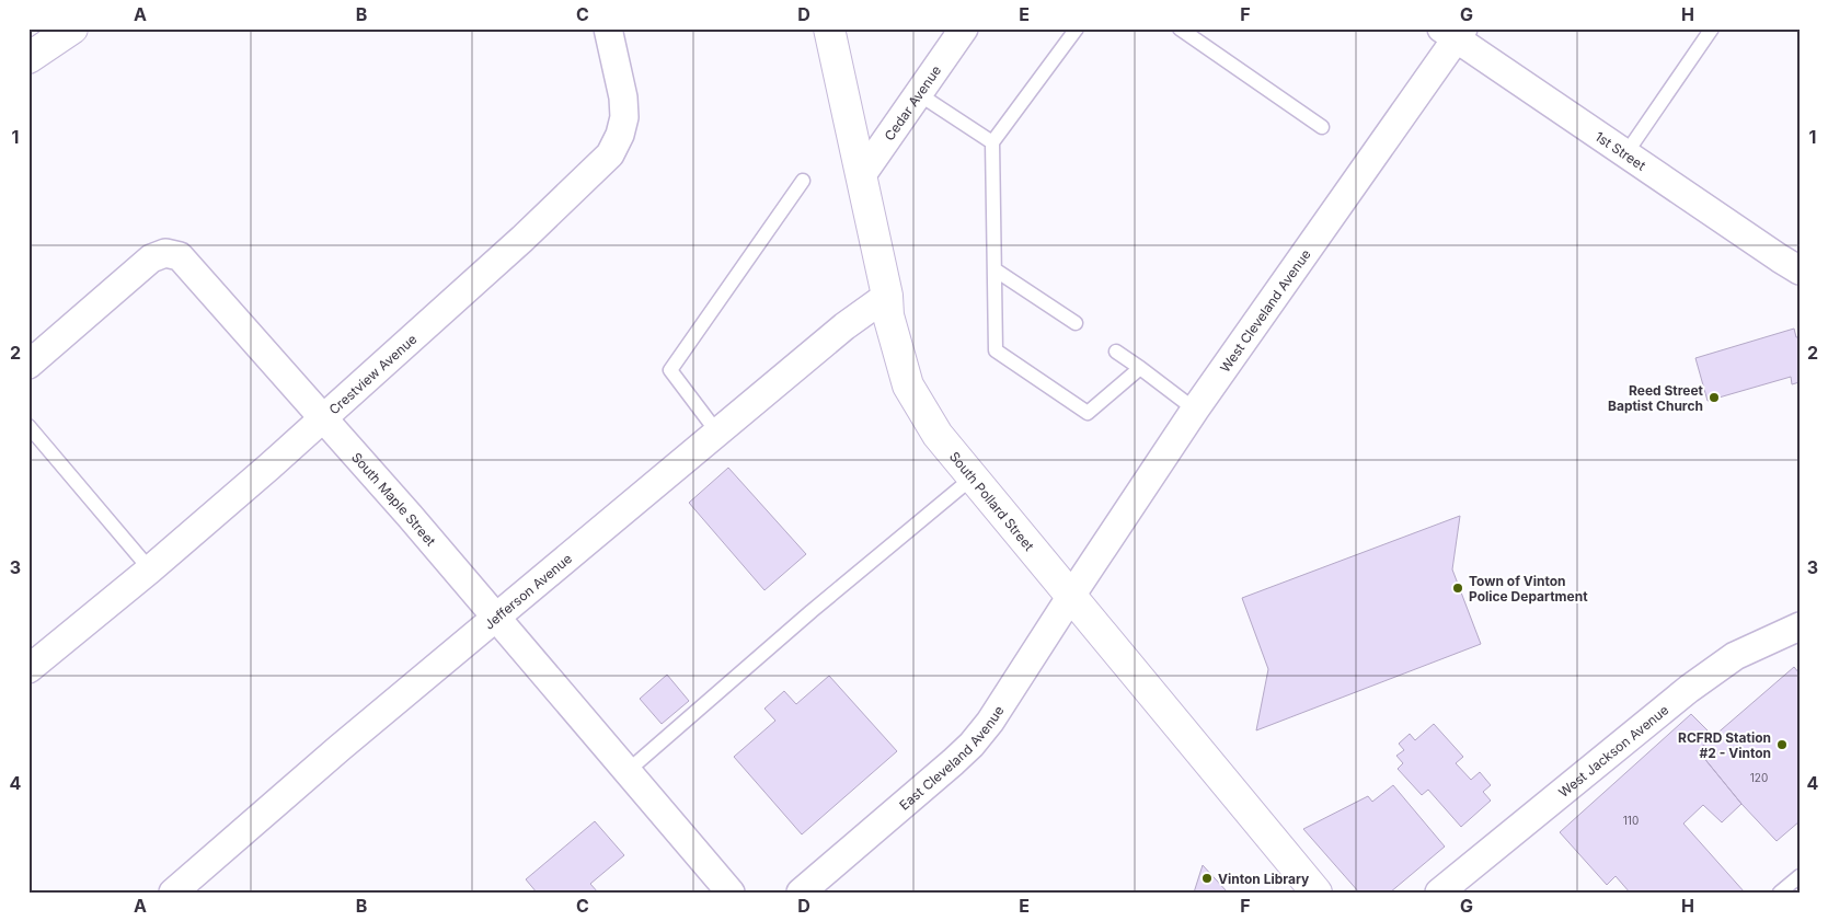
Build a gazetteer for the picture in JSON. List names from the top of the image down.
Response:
{
  "streets": {
    "main road": ["South Pollard Street"],
    "street": [
      "Cedar Avenue",
      "1st Street",
      "West Cleveland Avenue",
      "Crestview Avenue",
      "South Maple Street",
      "Jefferson Avenue",
      "West Jackson Avenue",
      "East Cleveland Avenue"
    ]
  },
  "crossings": [
    ["Cedar Avenue", "South Pollard Street"],
    ["1st Street", "West Cleveland Avenue"],
    ["West Cleveland Avenue", "South Pollard Street"],
    ["West Cleveland Avenue", "East Cleveland Avenue"],
    ["Crestview Avenue", "South Maple Street"],
    ["South Maple Street", "Jefferson Avenue"],
    ["South Pollard Street", "Jefferson Avenue"],
    ["South Pollard Street", "East Cleveland Avenue"]
  ],
  "places": [
    "Reed Street Baptist Church",
    "Town of Vinton Police Department",
    "RCFRD Station #2 - Vinton",
    "Vinton Library"
  ],
  "house_numbers": ["120", "110"],
  "grid": {
    "columns": [
      "A",
      "B",
      "C",
      "D",
      "E",
      "F",
      "G",
      "H"
    ],
    "rows": [
      "1",
      "2",
      "3",
      "4"
    ]
  }
}
